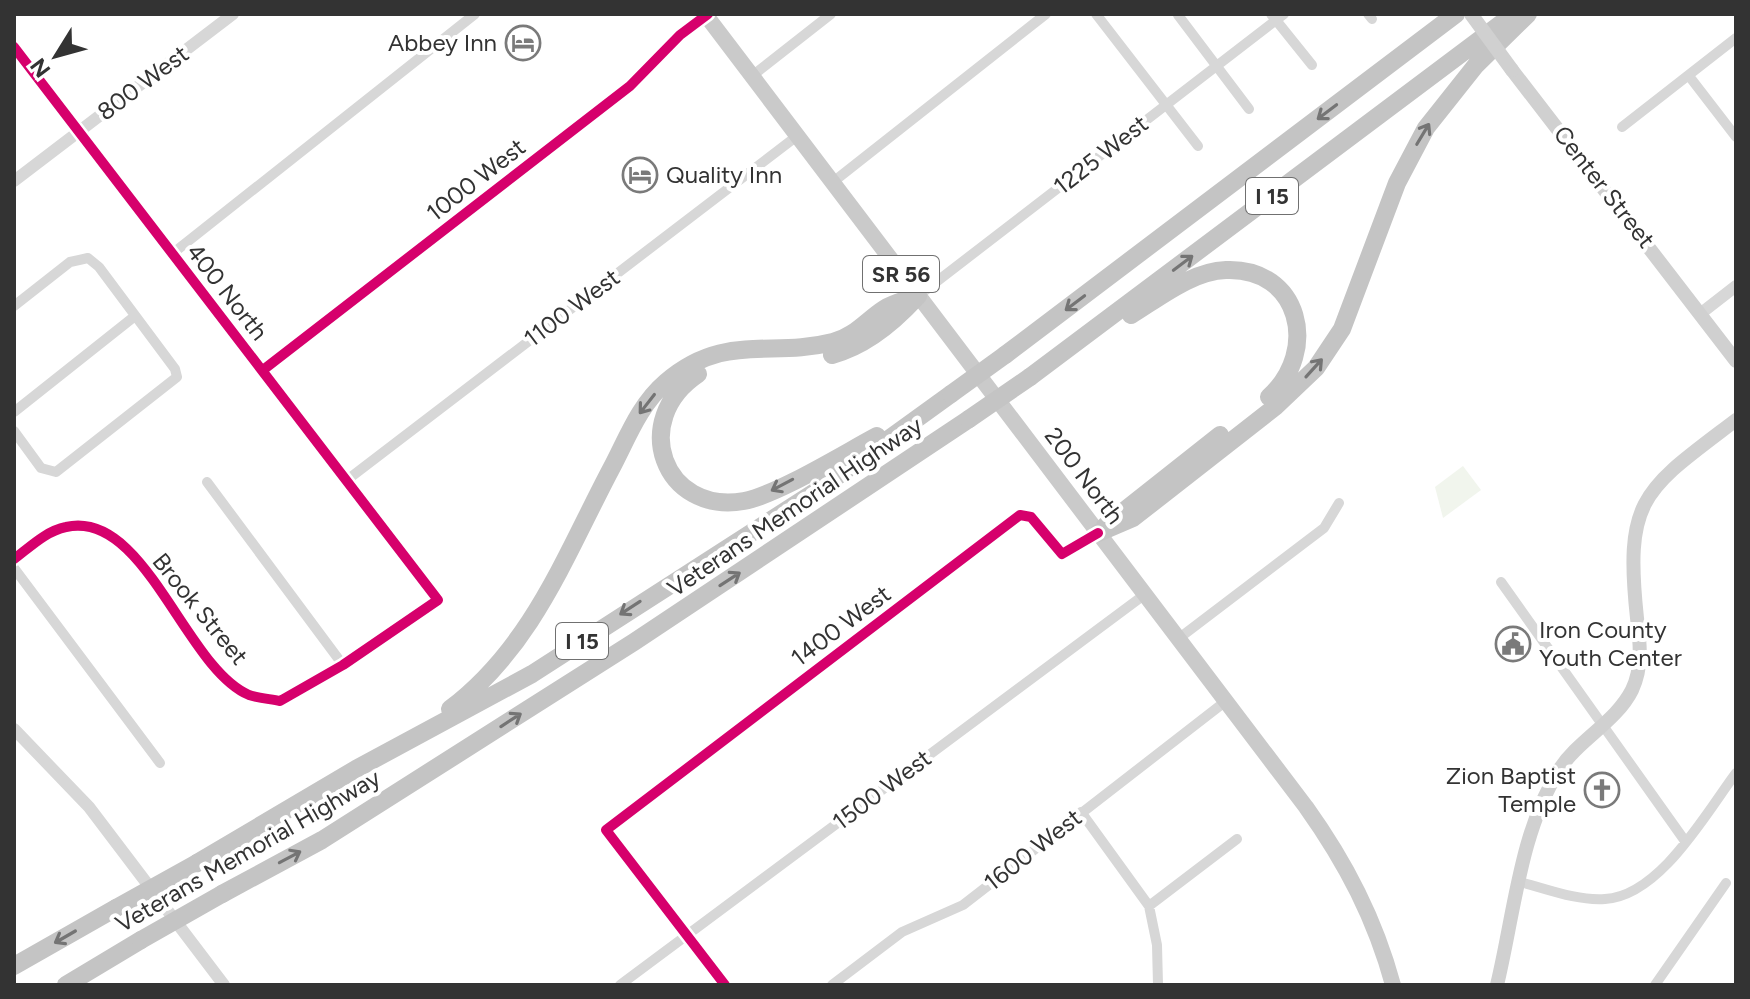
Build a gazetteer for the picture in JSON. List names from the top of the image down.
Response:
{
  "streets": {
    "highway": ["I 15", "Veterans Memorial Highway"],
    "main road": ["Center Street", "SR 56", "200 North"],
    "street": [
      "800 West",
      "1225 West",
      "1000 West",
      "400 North",
      "1100 West",
      "Brook Street",
      "1400 West",
      "1500 West",
      "1600 West"
    ]
  },
  "crossings": [
    ["800 West", "400 North"],
    ["1225 West", "200 North"],
    ["1000 West", "400 North"],
    ["1000 West", "200 North"],
    ["400 North", "1100 West"],
    ["400 North", "Brook Street"],
    ["1100 West", "200 North"],
    ["200 North", "1400 West"],
    ["200 North", "1500 West"],
    ["200 North", "1600 West"],
    ["1400 West", "1500 West"]
  ],
  "places": {
    "hotel": ["Abbey Inn", "Quality Inn"],
    "public building": ["Iron County Youth Center"],
    "church": ["Zion Baptist Temple"]
  },
  "north": "bottom left"
}
